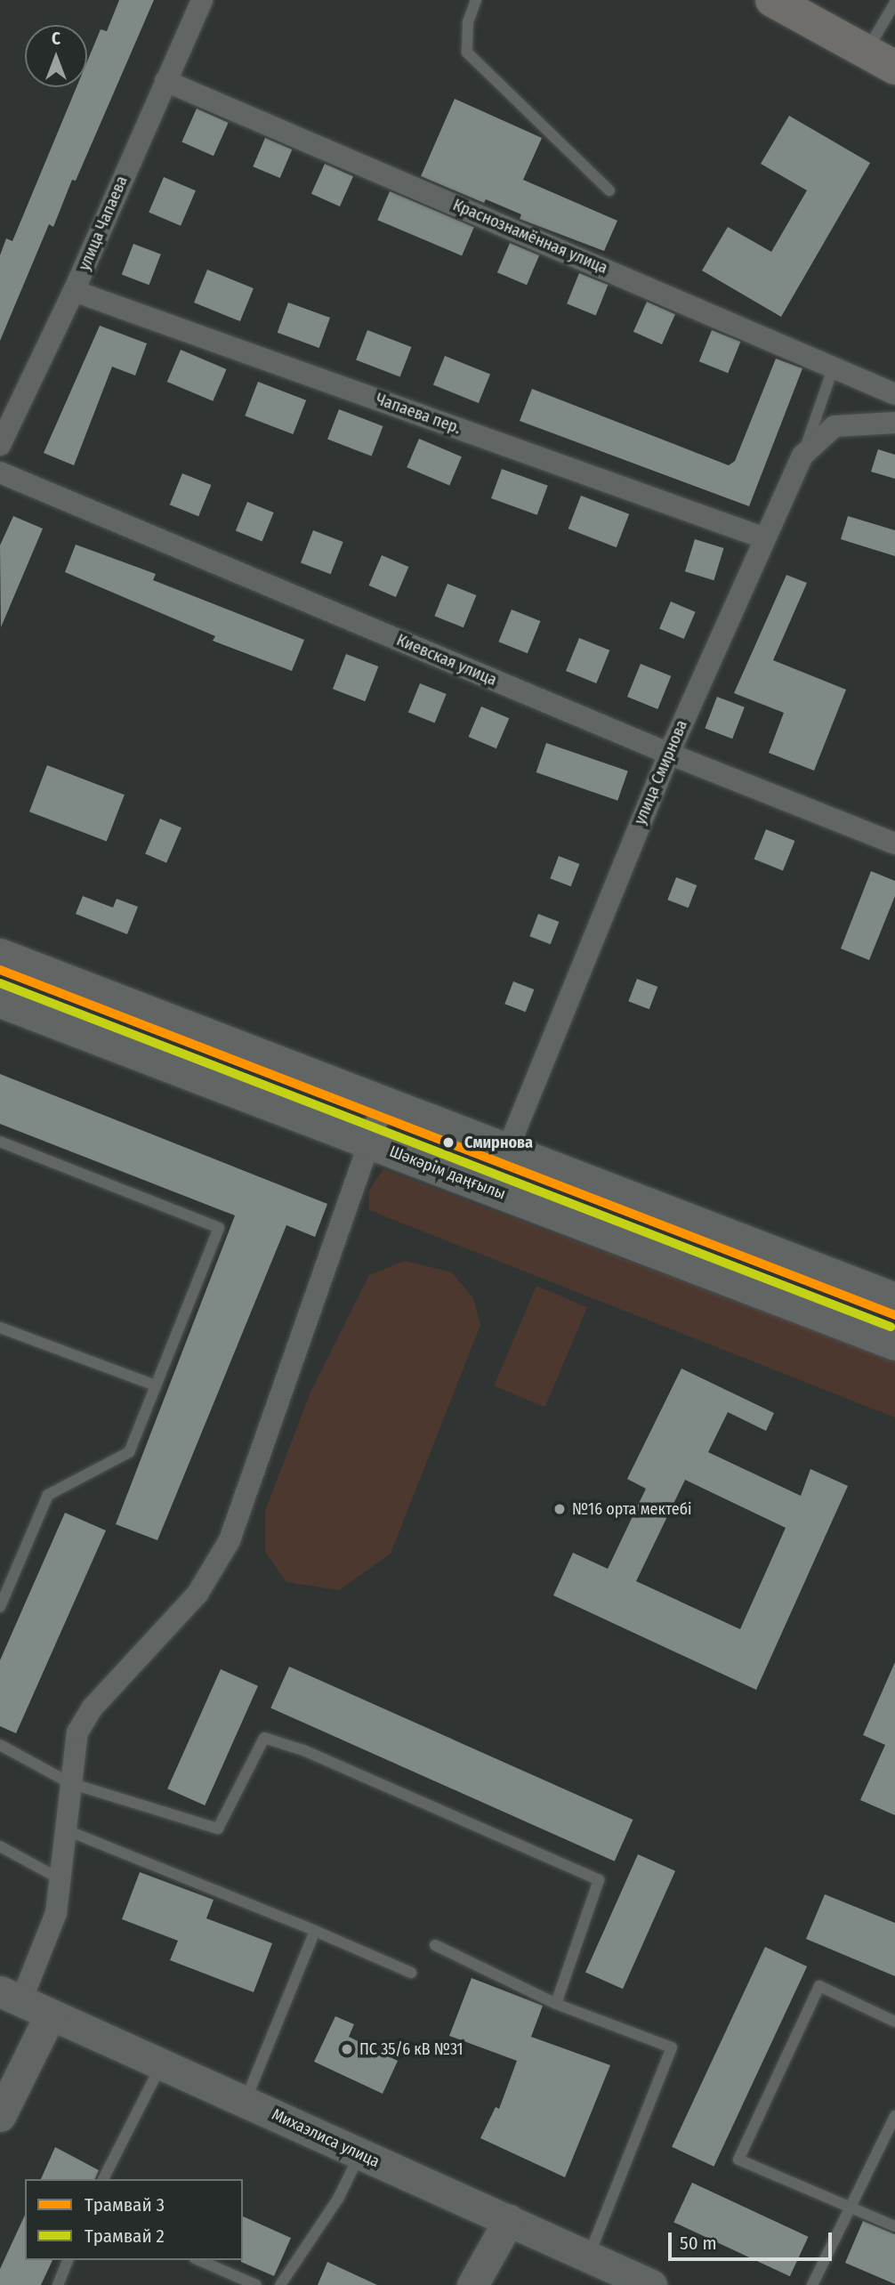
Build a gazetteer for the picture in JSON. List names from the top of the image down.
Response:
{
  "streets": {
    "main road": ["улица Смирнова", "Шәкәрім даңғылы", "Михаэлиса улица"],
    "street": [
      "улица Чапаева",
      "Краснознамённая улица",
      "Чапаева пер.",
      "Киевская улица"
    ]
  },
  "crossings": [
    ["улица Чапаева", "Краснознамённая улица"],
    ["улица Чапаева", "Чапаева пер."],
    ["Чапаева пер.", "улица Смирнова"],
    ["Киевская улица", "улица Смирнова"],
    ["улица Смирнова", "Шәкәрім даңғылы"]
  ],
  "places": ["Смирнова", "№16 орта мектебі", "ПС 35/6 кВ №31"],
  "lines": ["tram line 3", "tram line 2"],
  "legend": ["Трамвай 3", "Трамвай 2"],
  "scale_bar": "50 m",
  "north": "top"
}
